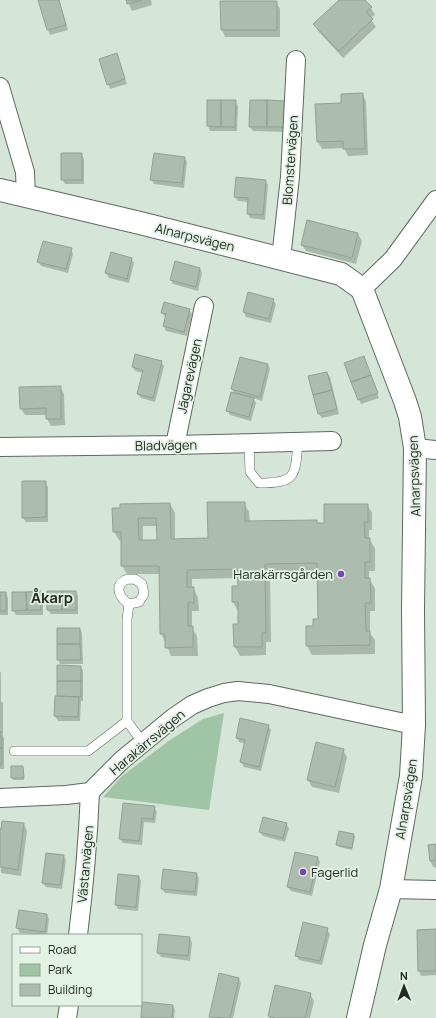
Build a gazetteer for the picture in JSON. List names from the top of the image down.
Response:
{
  "streets": {
    "street": [
      "Blomstervägen",
      "Alnarpsvägen",
      "Jägarevägen",
      "Bladvägen",
      "Harakärrsvägen",
      "Västanvägen"
    ]
  },
  "crossings": [
    ["Blomstervägen", "Alnarpsvägen"],
    ["Alnarpsvägen", "Harakärrsvägen"],
    ["Jägarevägen", "Bladvägen"],
    ["Harakärrsvägen", "Västanvägen"]
  ],
  "districts": ["Åkarp"],
  "places": ["Harakärrsgården", "Fagerlid"],
  "legend": ["Road", "Park", "Building"],
  "north": "top"
}
